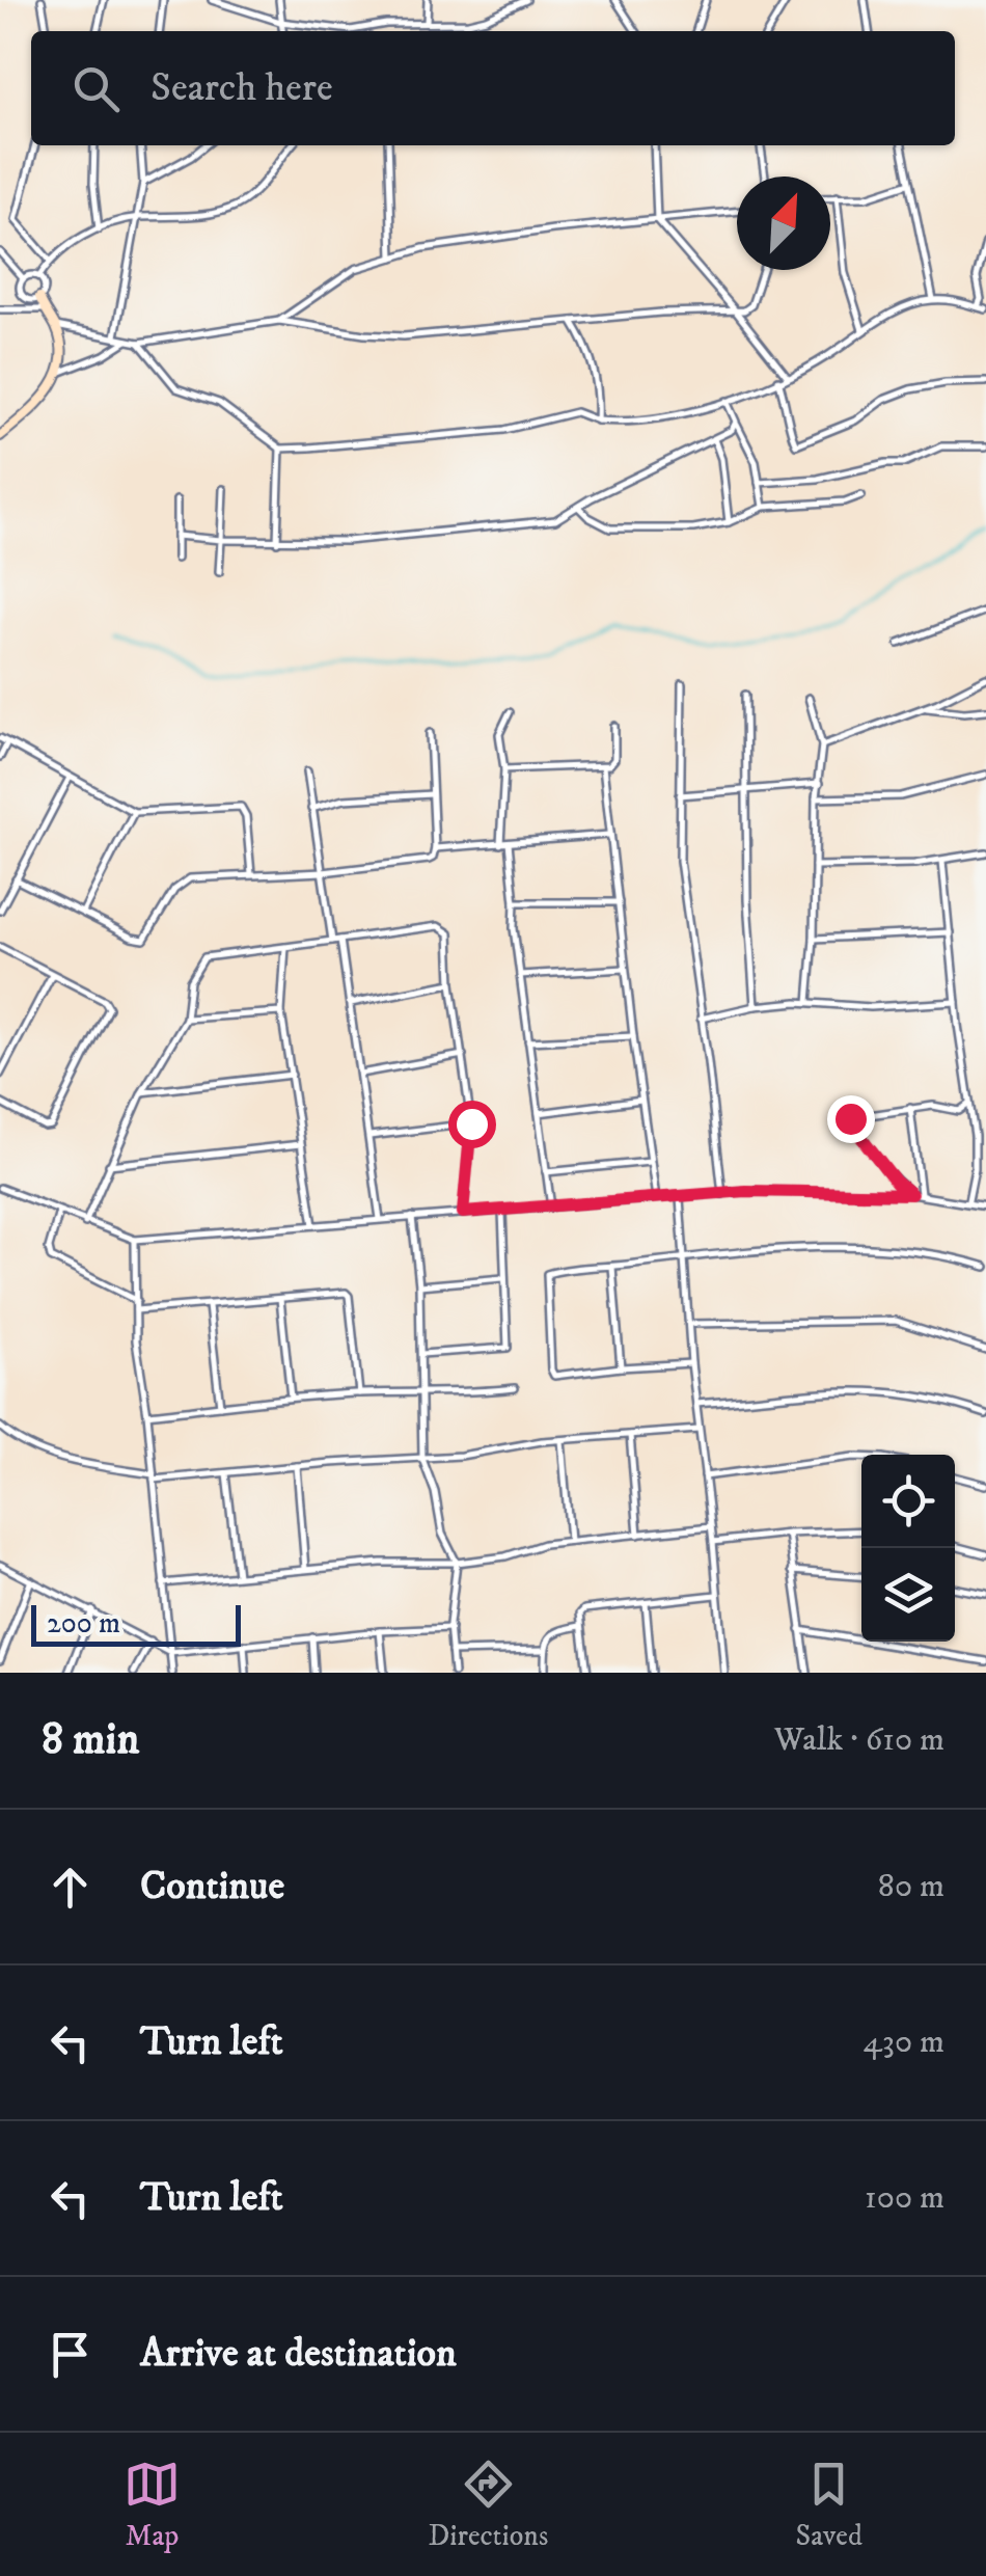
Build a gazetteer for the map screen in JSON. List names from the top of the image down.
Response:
{
  "scale_bar": "200 m",
  "north": "top right",
  "page": {
    "search": "Search here",
    "scale": "200 m",
    "heading": ["8 min", "Walk · 610 m"],
    "list": [
      ["Continue", "80 m"],
      ["Turn left", "430 m"],
      ["Turn left", "100 m"],
      "Arrive at destination"
    ],
    "nav": ["Map", "Directions", "Saved"]
  }
}
